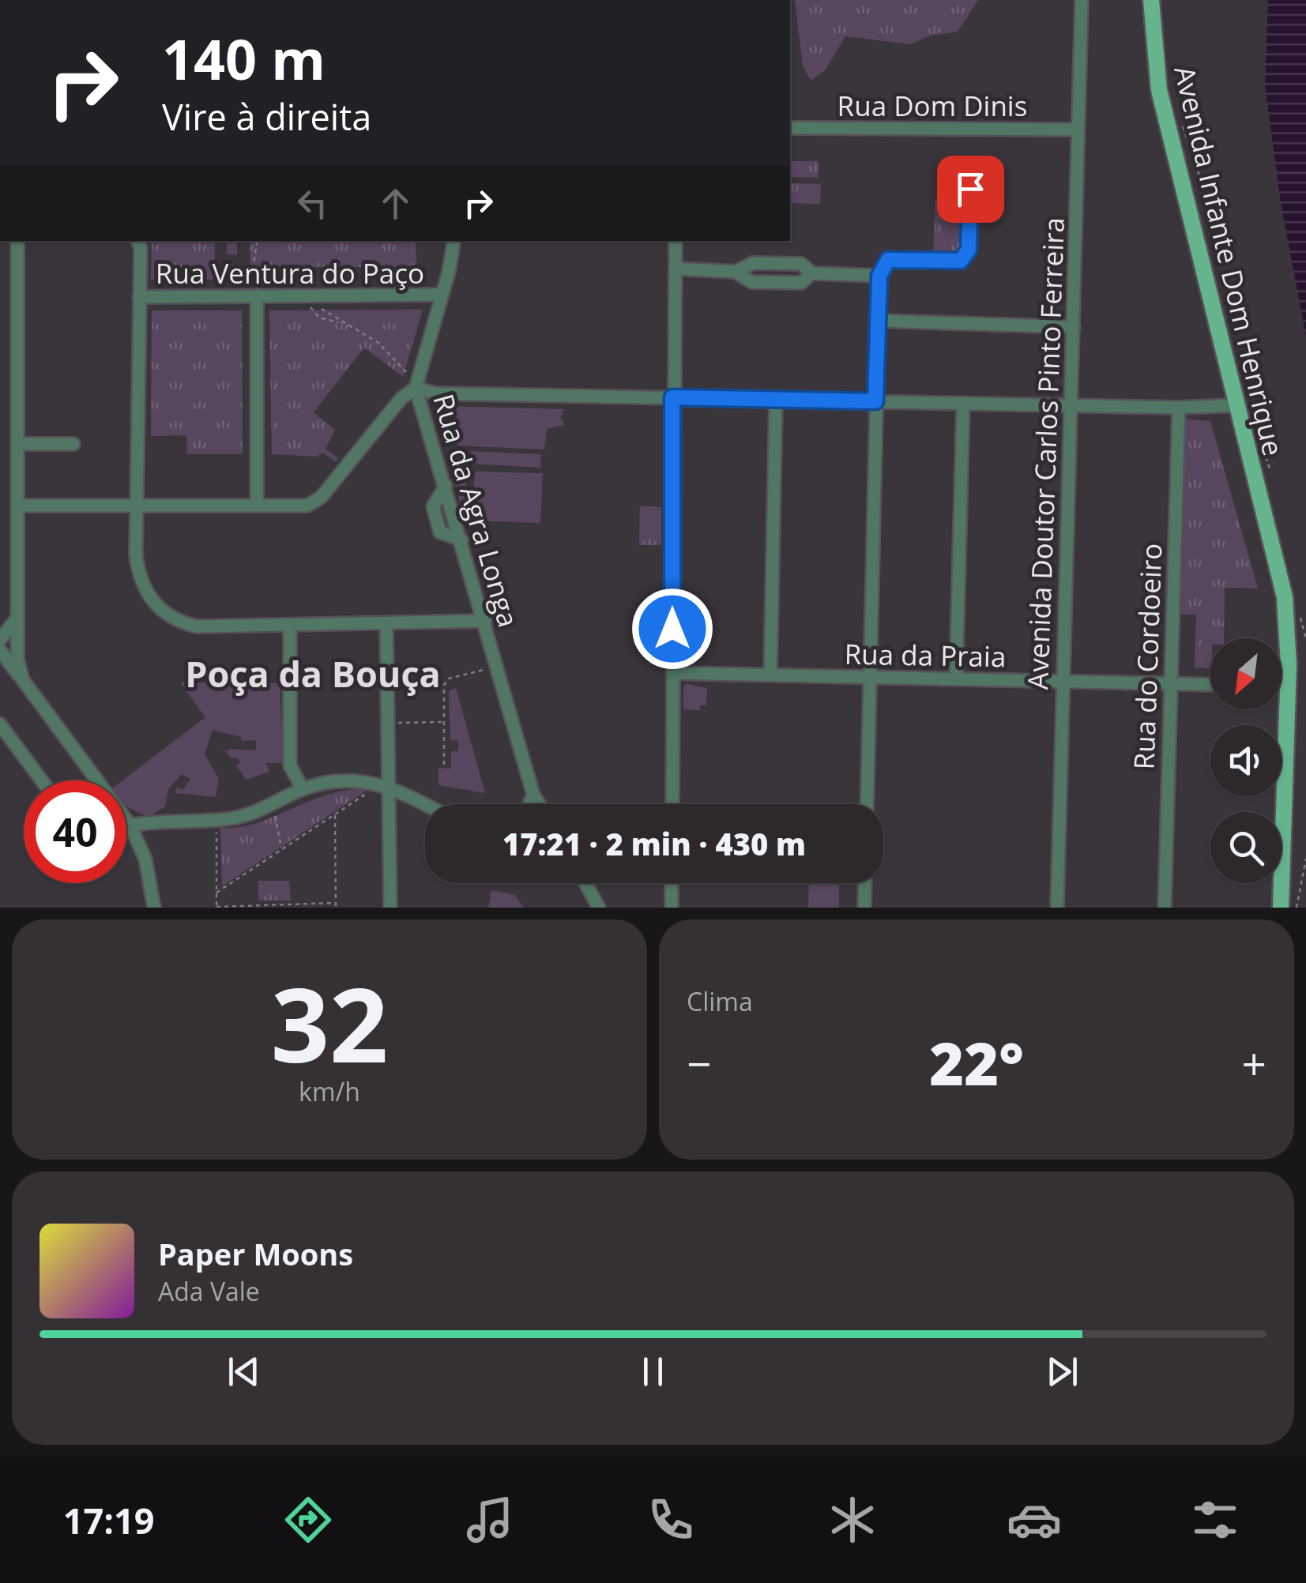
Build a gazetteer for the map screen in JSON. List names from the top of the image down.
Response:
{
  "streets": {
    "main road": ["Avenida Infante Dom Henrique"],
    "street": [
      "Rua Dom Dinis",
      "Rua Ventura do Paço",
      "Avenida Doutor Carlos Pinto Ferreira",
      "Rua da Agra Longa",
      "Rua da Praia",
      "Rua do Cordoeiro"
    ]
  },
  "crossings": [
    ["Rua Dom Dinis", "Avenida Doutor Carlos Pinto Ferreira"],
    ["Rua Ventura do Paço", "Rua da Agra Longa"],
    ["Avenida Doutor Carlos Pinto Ferreira", "Rua da Praia"],
    ["Rua da Praia", "Rua do Cordoeiro"]
  ],
  "districts": ["Poça da Bouça"],
  "north": "bottom left",
  "page": {
    "turn": ["140 m", "Vire à direita"],
    "limit": "40",
    "trip": "17:21 · 2 min · 430 m",
    "tile": [
      ["32", "km/h"],
      "Clima"
    ],
    "heat": ["−", "22°", "+"],
    "song": ["Paper Moons", "Ada Vale"],
    "tabs": "17:19"
  }
}
